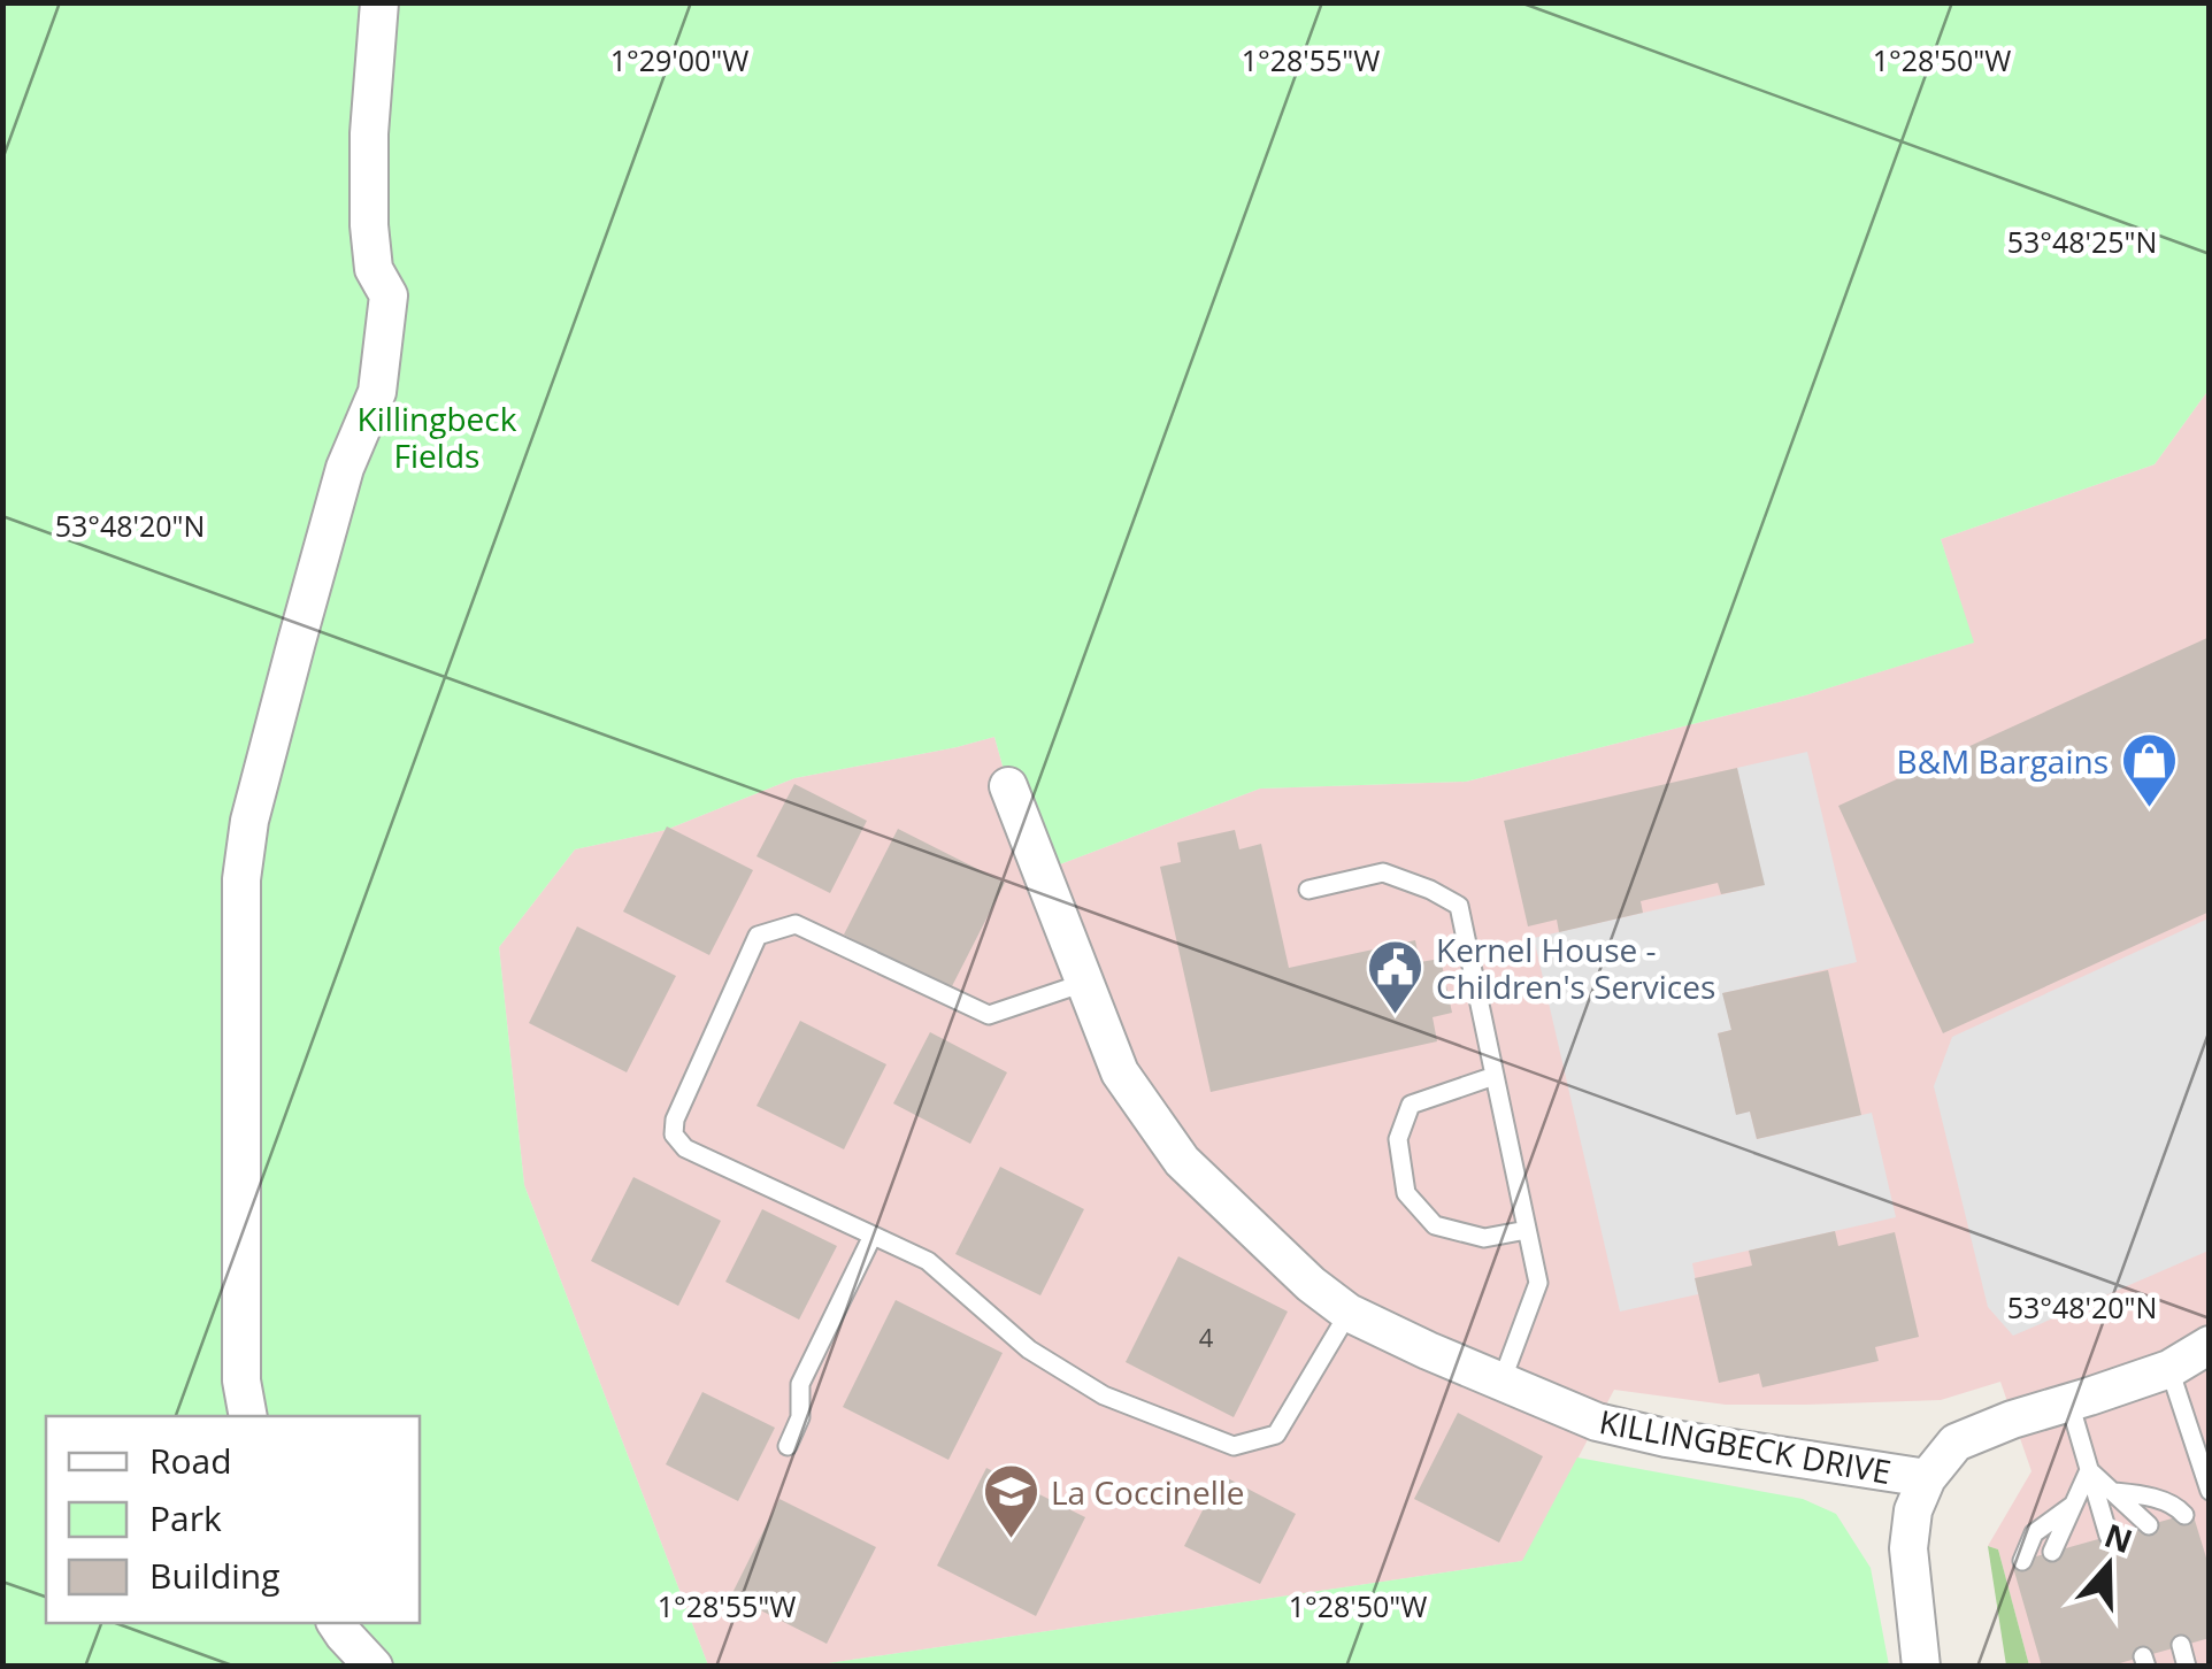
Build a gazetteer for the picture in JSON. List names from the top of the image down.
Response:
{
  "streets": {
    "street": ["KILLINGBECK DRIVE"]
  },
  "parks": ["Killingbeck Fields"],
  "places": {
    "shop": ["B&M Bargains"],
    "public building": ["Kernel House - Children's Services"],
    "school or university": ["La Coccinelle"]
  },
  "house_numbers": ["4"],
  "legend": ["Road", "Park", "Building"],
  "north": "top",
  "coordinates": [
    "1°29'00\"W",
    "1°28'55\"W",
    "1°28'50\"W",
    "53°48'25\"N",
    "53°48'20\"N"
  ]
}
